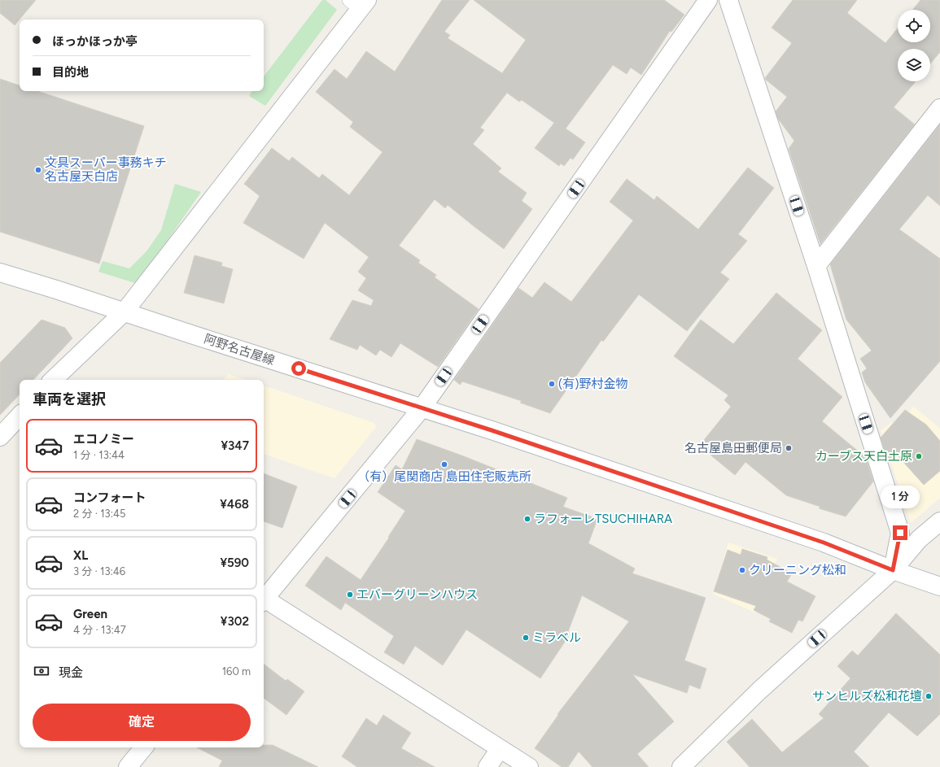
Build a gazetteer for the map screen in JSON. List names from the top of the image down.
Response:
{
  "streets": {
    "street": ["阿野名古屋線"]
  },
  "places": [
    "文具スーパー事務キチ 名古屋天白店",
    "(有)野村金物",
    "名古屋島田郵便局",
    "カーブス天白土原",
    "（有）尾関商店 島田住宅販売所",
    "ラフォーレTSUCHIHARA",
    "クリーニング松和",
    "エバーグリーンハウス",
    "ミラベル",
    "サンヒルズ松和花壇"
  ],
  "page": {
    "banner": ["ほっかほっか亭", "目的地"],
    "heading": "車両を選択",
    "list": [
      {
        "name": "エコノミー",
        "note": "1 分 · 13:44",
        "value": "¥347"
      },
      {
        "name": "コンフォート",
        "note": "2 分 · 13:45",
        "value": "¥468"
      },
      {
        "name": "XL",
        "note": "3 分 · 13:46",
        "value": "¥590"
      },
      {
        "name": "Green",
        "note": "4 分 · 13:47",
        "value": "¥302"
      }
    ],
    "bubble": "1 分",
    "pay": ["現金", "160 m"],
    "buttons": "確定"
  }
}
